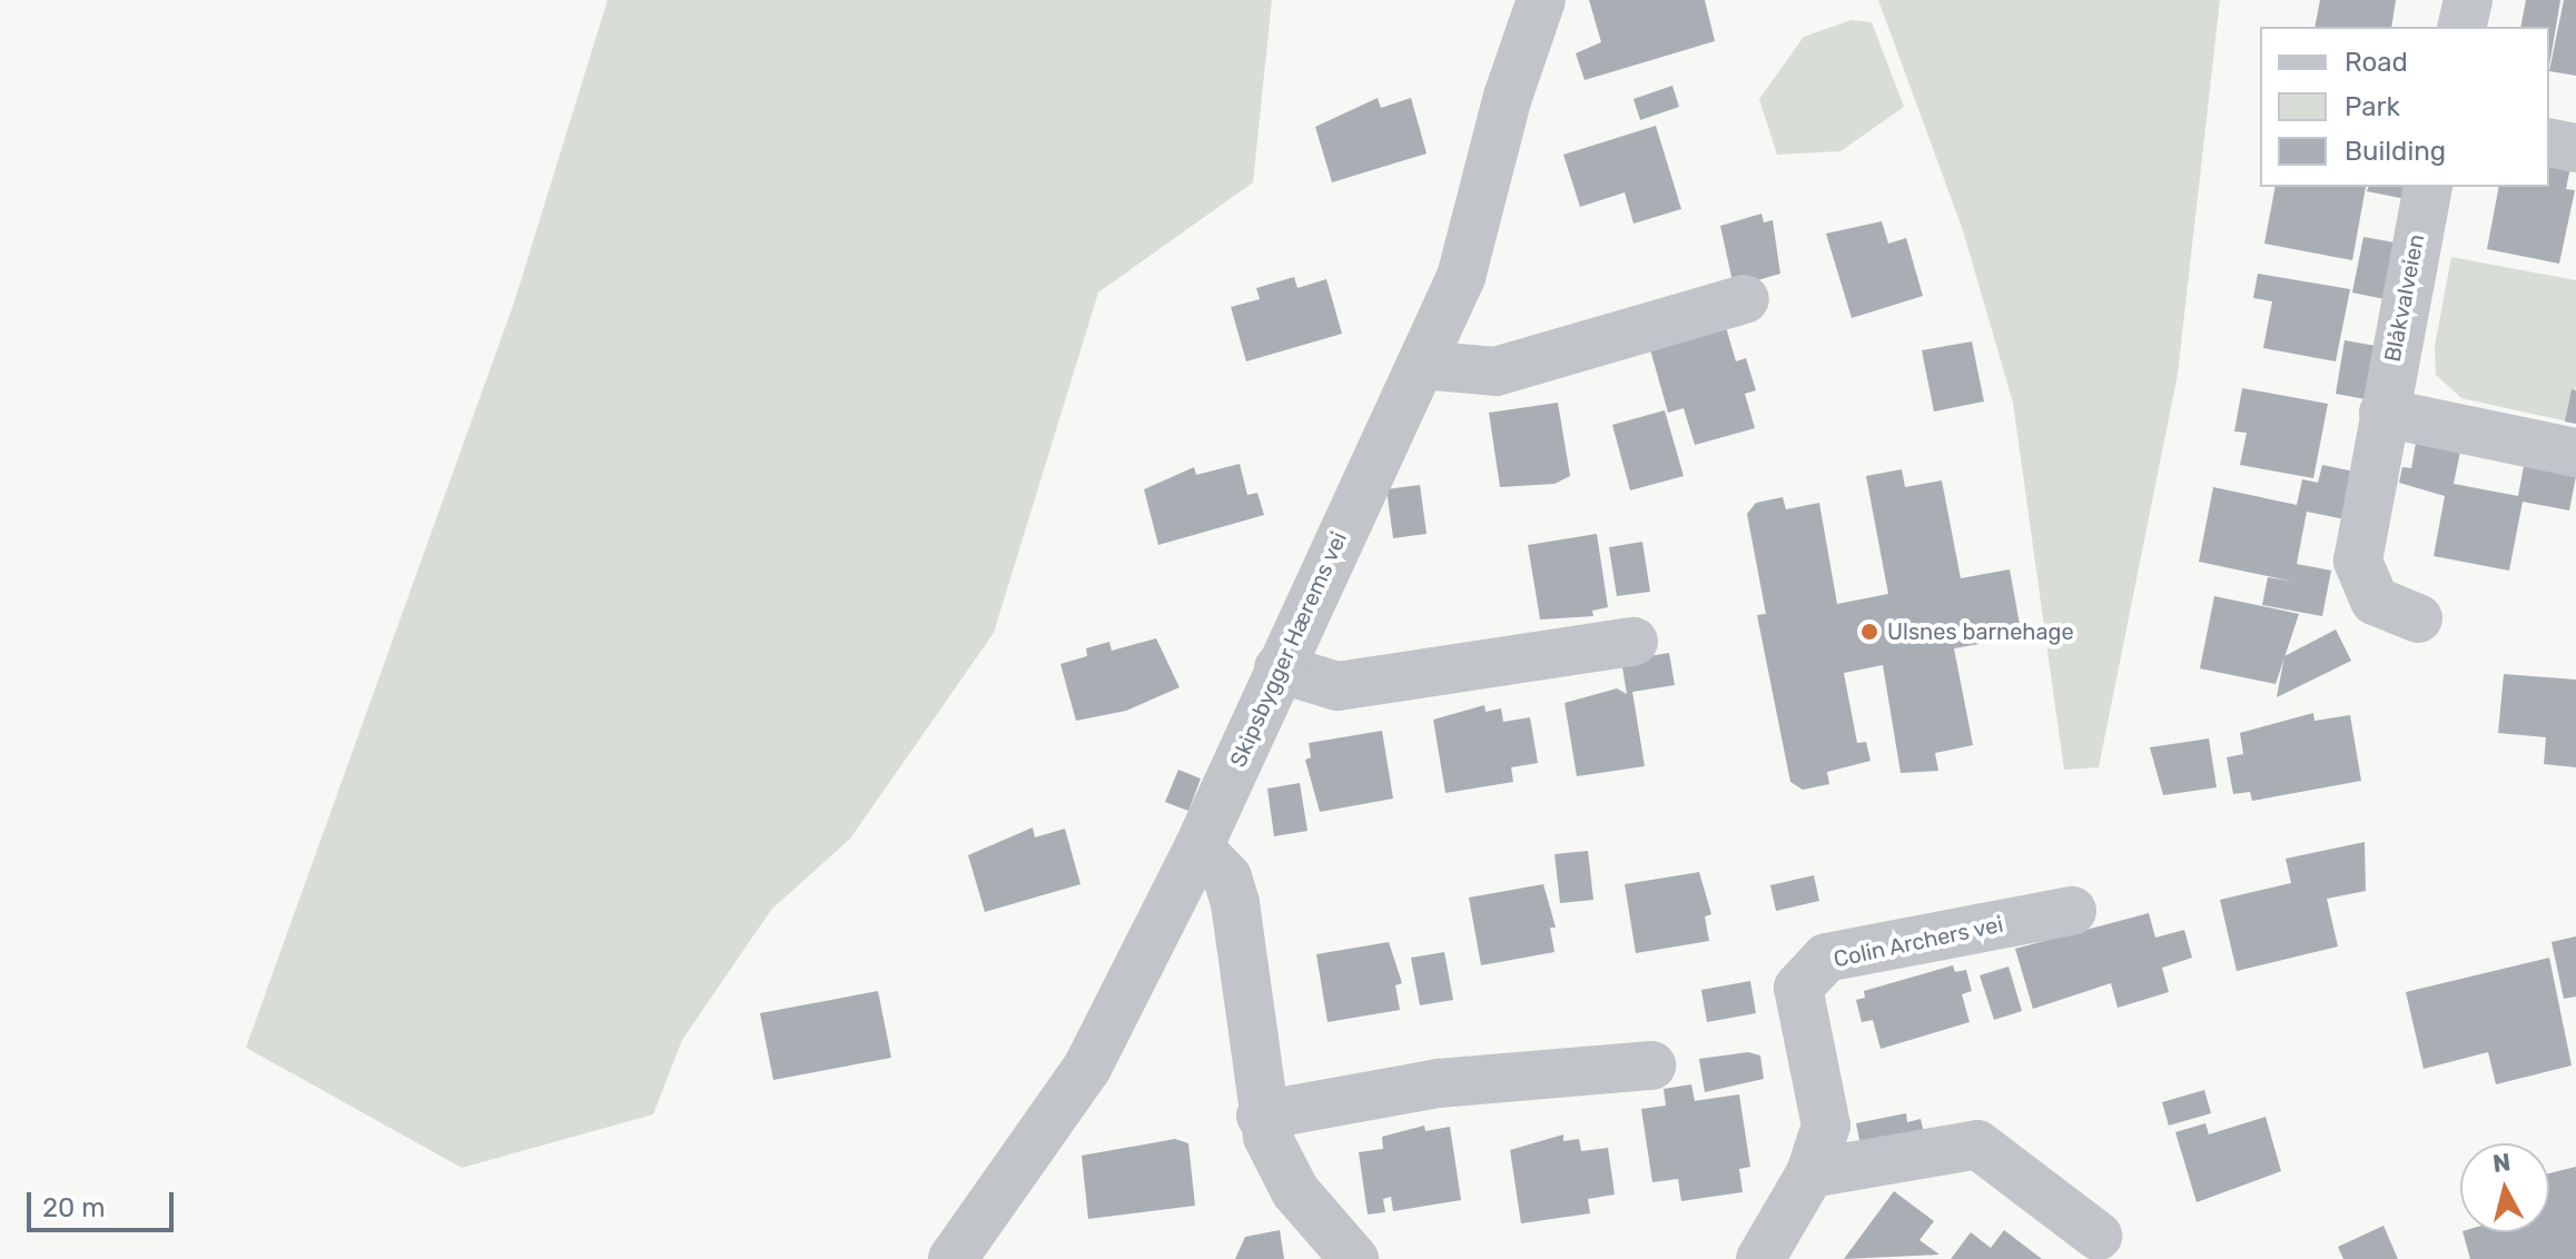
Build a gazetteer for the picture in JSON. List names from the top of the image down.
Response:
{
  "streets": {
    "street": ["Blåkvalveien", "Skipsbygger Hærems vei", "Colin Archers vei"]
  },
  "places": ["Ulsnes barnehage"],
  "legend": ["Road", "Park", "Building"],
  "scale_bar": "20 m",
  "north": "top"
}
